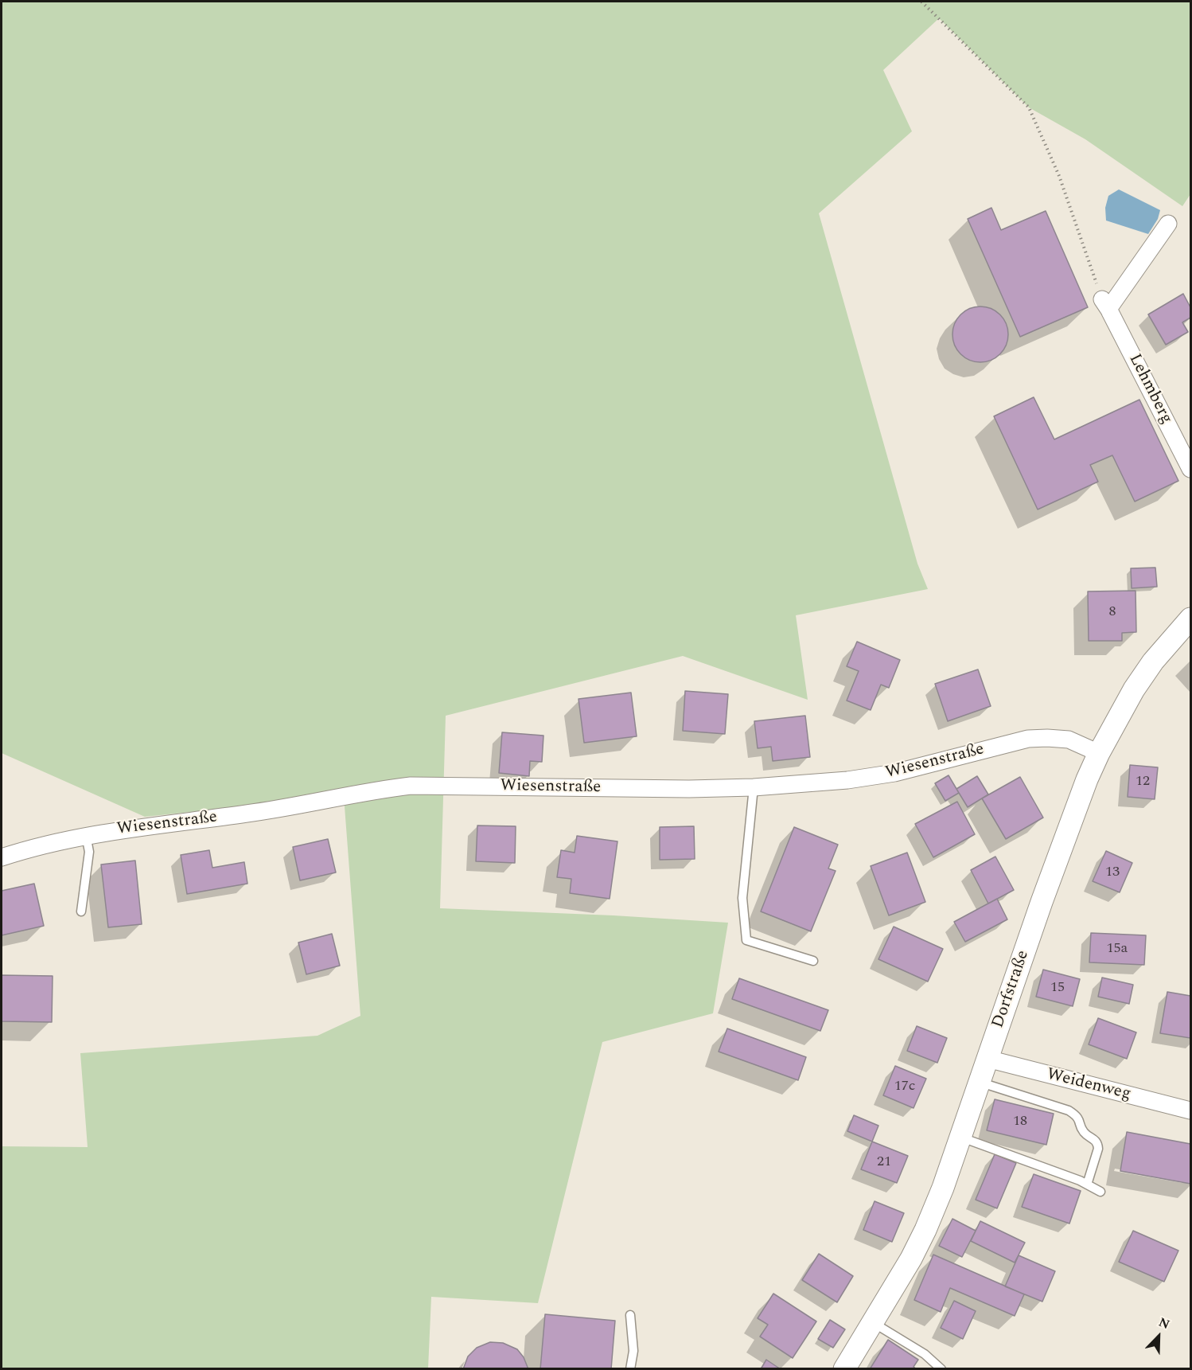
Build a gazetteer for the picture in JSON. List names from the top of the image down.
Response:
{
  "streets": {
    "street": [
      "Lehmberg",
      "Wiesenstraße",
      "Dorfstraße",
      "Weidenweg"
    ]
  },
  "crossings": [
    ["Wiesenstraße", "Dorfstraße"],
    ["Dorfstraße", "Weidenweg"]
  ],
  "house_numbers": [
    "8",
    "12",
    "13",
    "15a",
    "15",
    "17c",
    "18",
    "21"
  ],
  "north": "top right"
}
